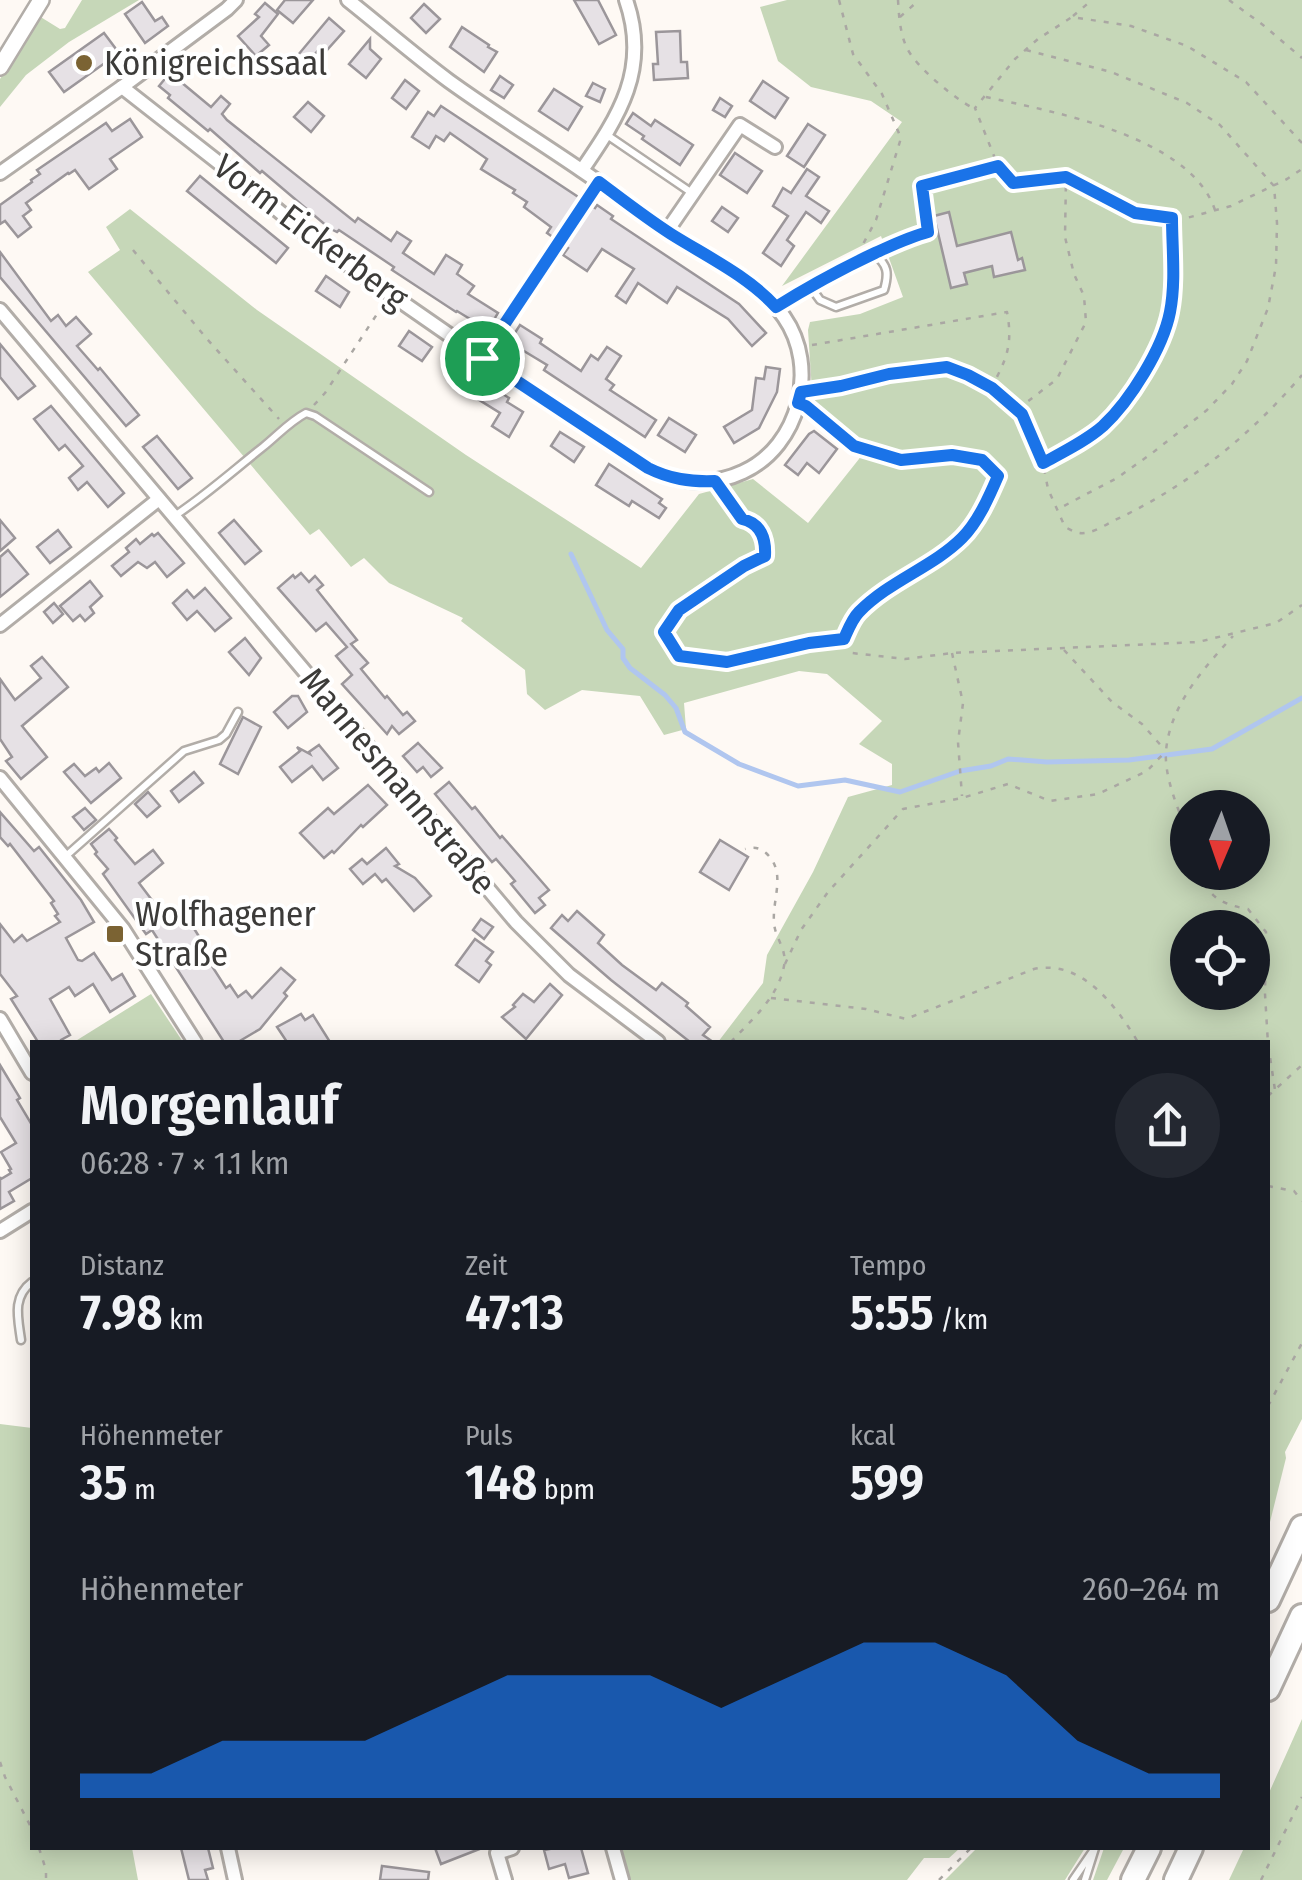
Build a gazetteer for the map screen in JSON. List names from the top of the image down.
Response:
{
  "streets": {
    "street": ["Vorm Eickerberg", "Mannesmannstraße"]
  },
  "places": {
    "other": ["Königreichssaal"],
    "transit": ["Wolfhagener Straße"]
  },
  "north": "bottom",
  "page": {
    "heading": ["Morgenlauf", "06:28 · 7 × 1.1 km"],
    "stats": [
      ["Distanz", "7.98 km"],
      ["Zeit", "47:13"],
      ["Tempo", "5:55 /km"],
      ["Höhenmeter", "35 m"],
      ["Puls", "148 bpm"],
      ["kcal", "599"]
    ],
    "chart": ["Höhenmeter", "260–264 m"]
  }
}
